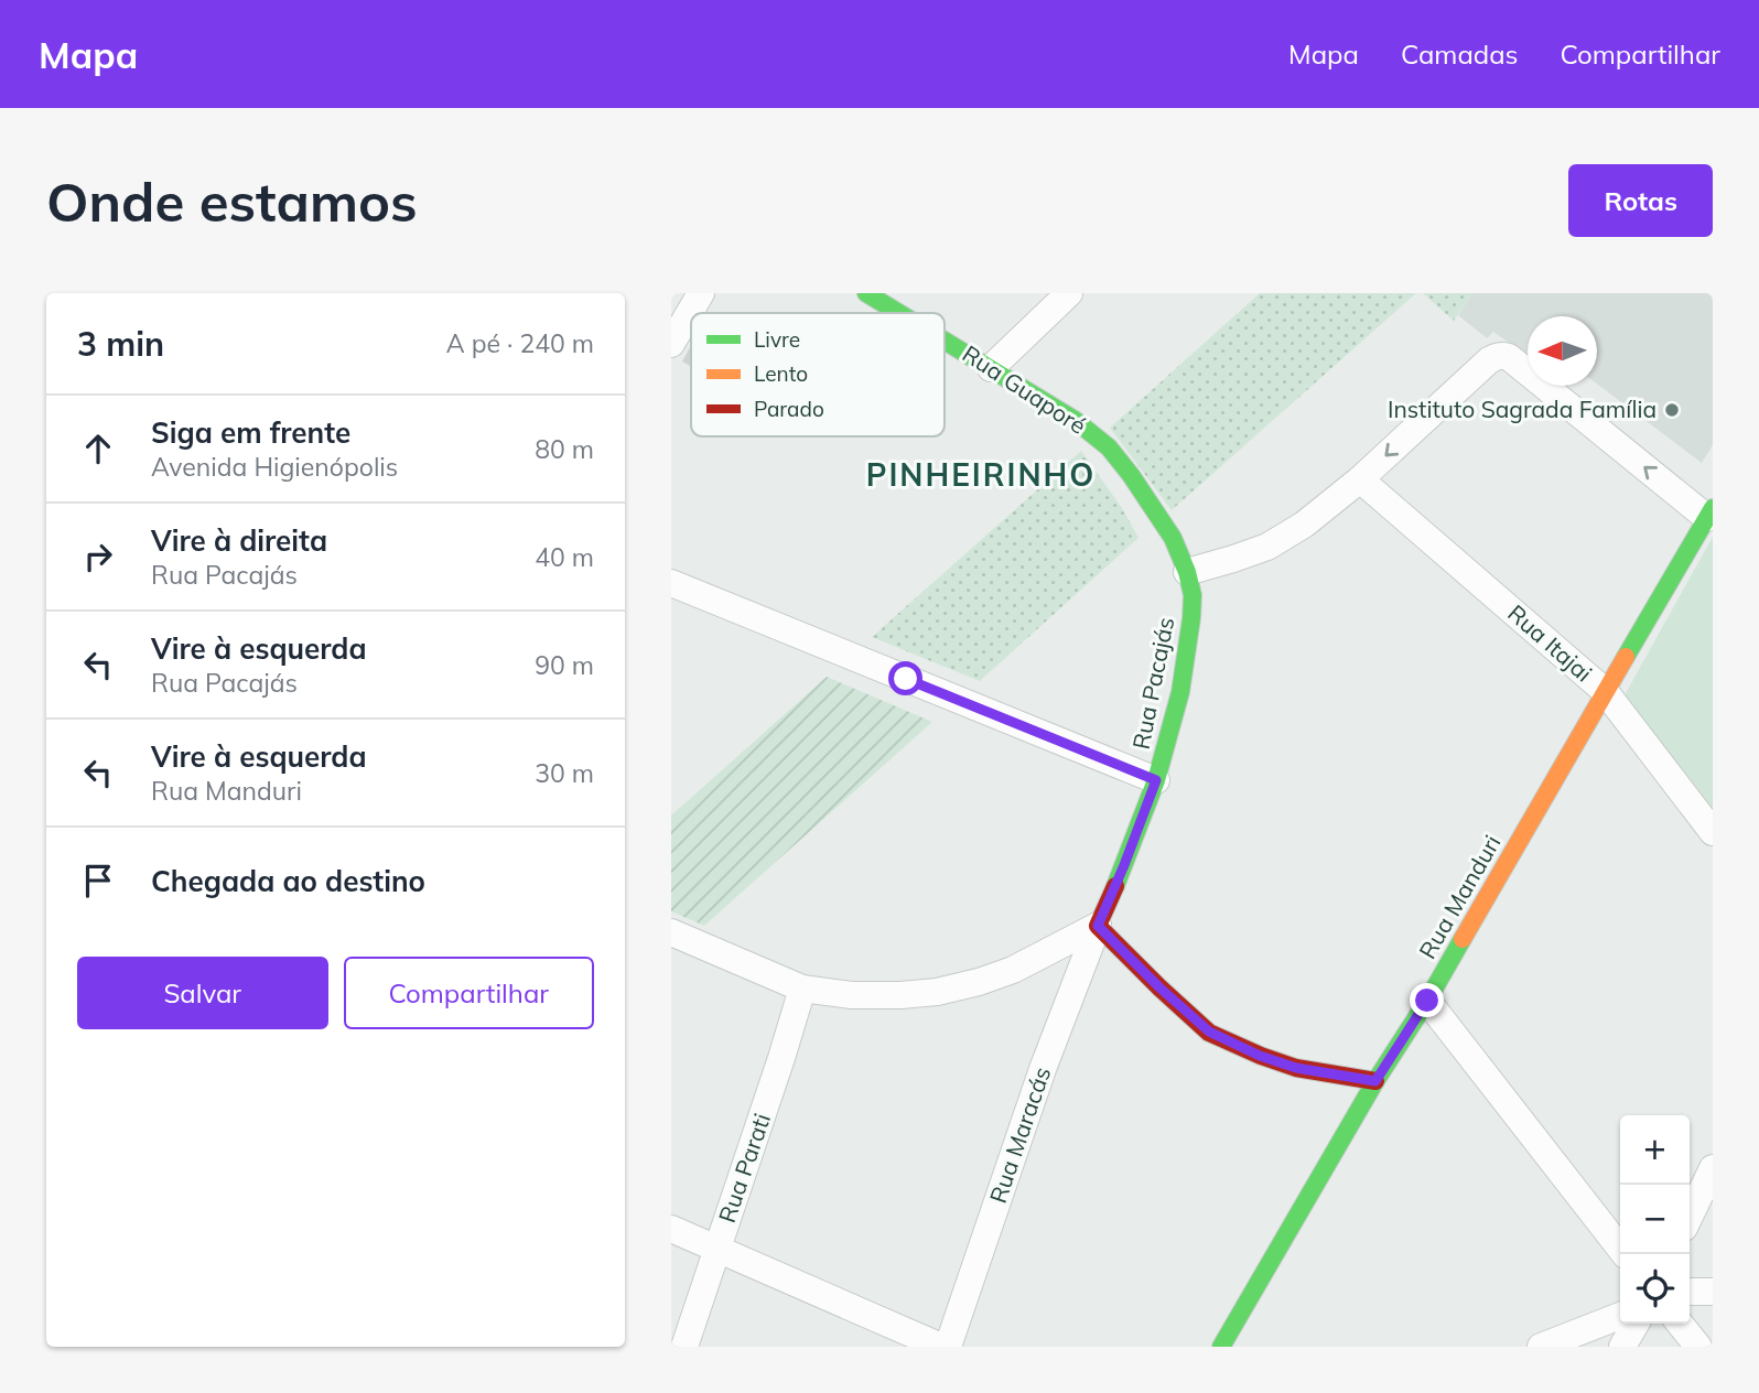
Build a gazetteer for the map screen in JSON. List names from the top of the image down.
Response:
{
  "streets": {
    "street": [
      "Rua Guaporé",
      "Rua Itajai",
      "Rua Pacajás",
      "Rua Manduri",
      "Rua Maracás",
      "Rua Parati"
    ]
  },
  "crossings": [
    ["Rua Guaporé", "Rua Pacajás"],
    ["Rua Itajai", "Rua Manduri"],
    ["Rua Pacajás", "Rua Maracás"]
  ],
  "districts": ["PINHEIRINHO"],
  "places": ["Instituto Sagrada Família"],
  "legend": ["Livre", "Lento", "Parado"],
  "north": "left",
  "page": {
    "header": "Mapa",
    "nav": ["Mapa", "Camadas", "Compartilhar"],
    "buttons": [
      "Rotas",
      ["Salvar", "Compartilhar"]
    ],
    "title": "Onde estamos",
    "heading": ["3 min", "A pé · 240 m"],
    "list": [
      ["Siga em frente", "Avenida Higienópolis", "80 m"],
      ["Vire à direita", "Rua Pacajás", "40 m"],
      ["Vire à esquerda", "Rua Pacajás", "90 m"],
      ["Vire à esquerda", "Rua Manduri", "30 m"],
      "Chegada ao destino"
    ],
    "map_buttons": ["+", "−"]
  }
}
